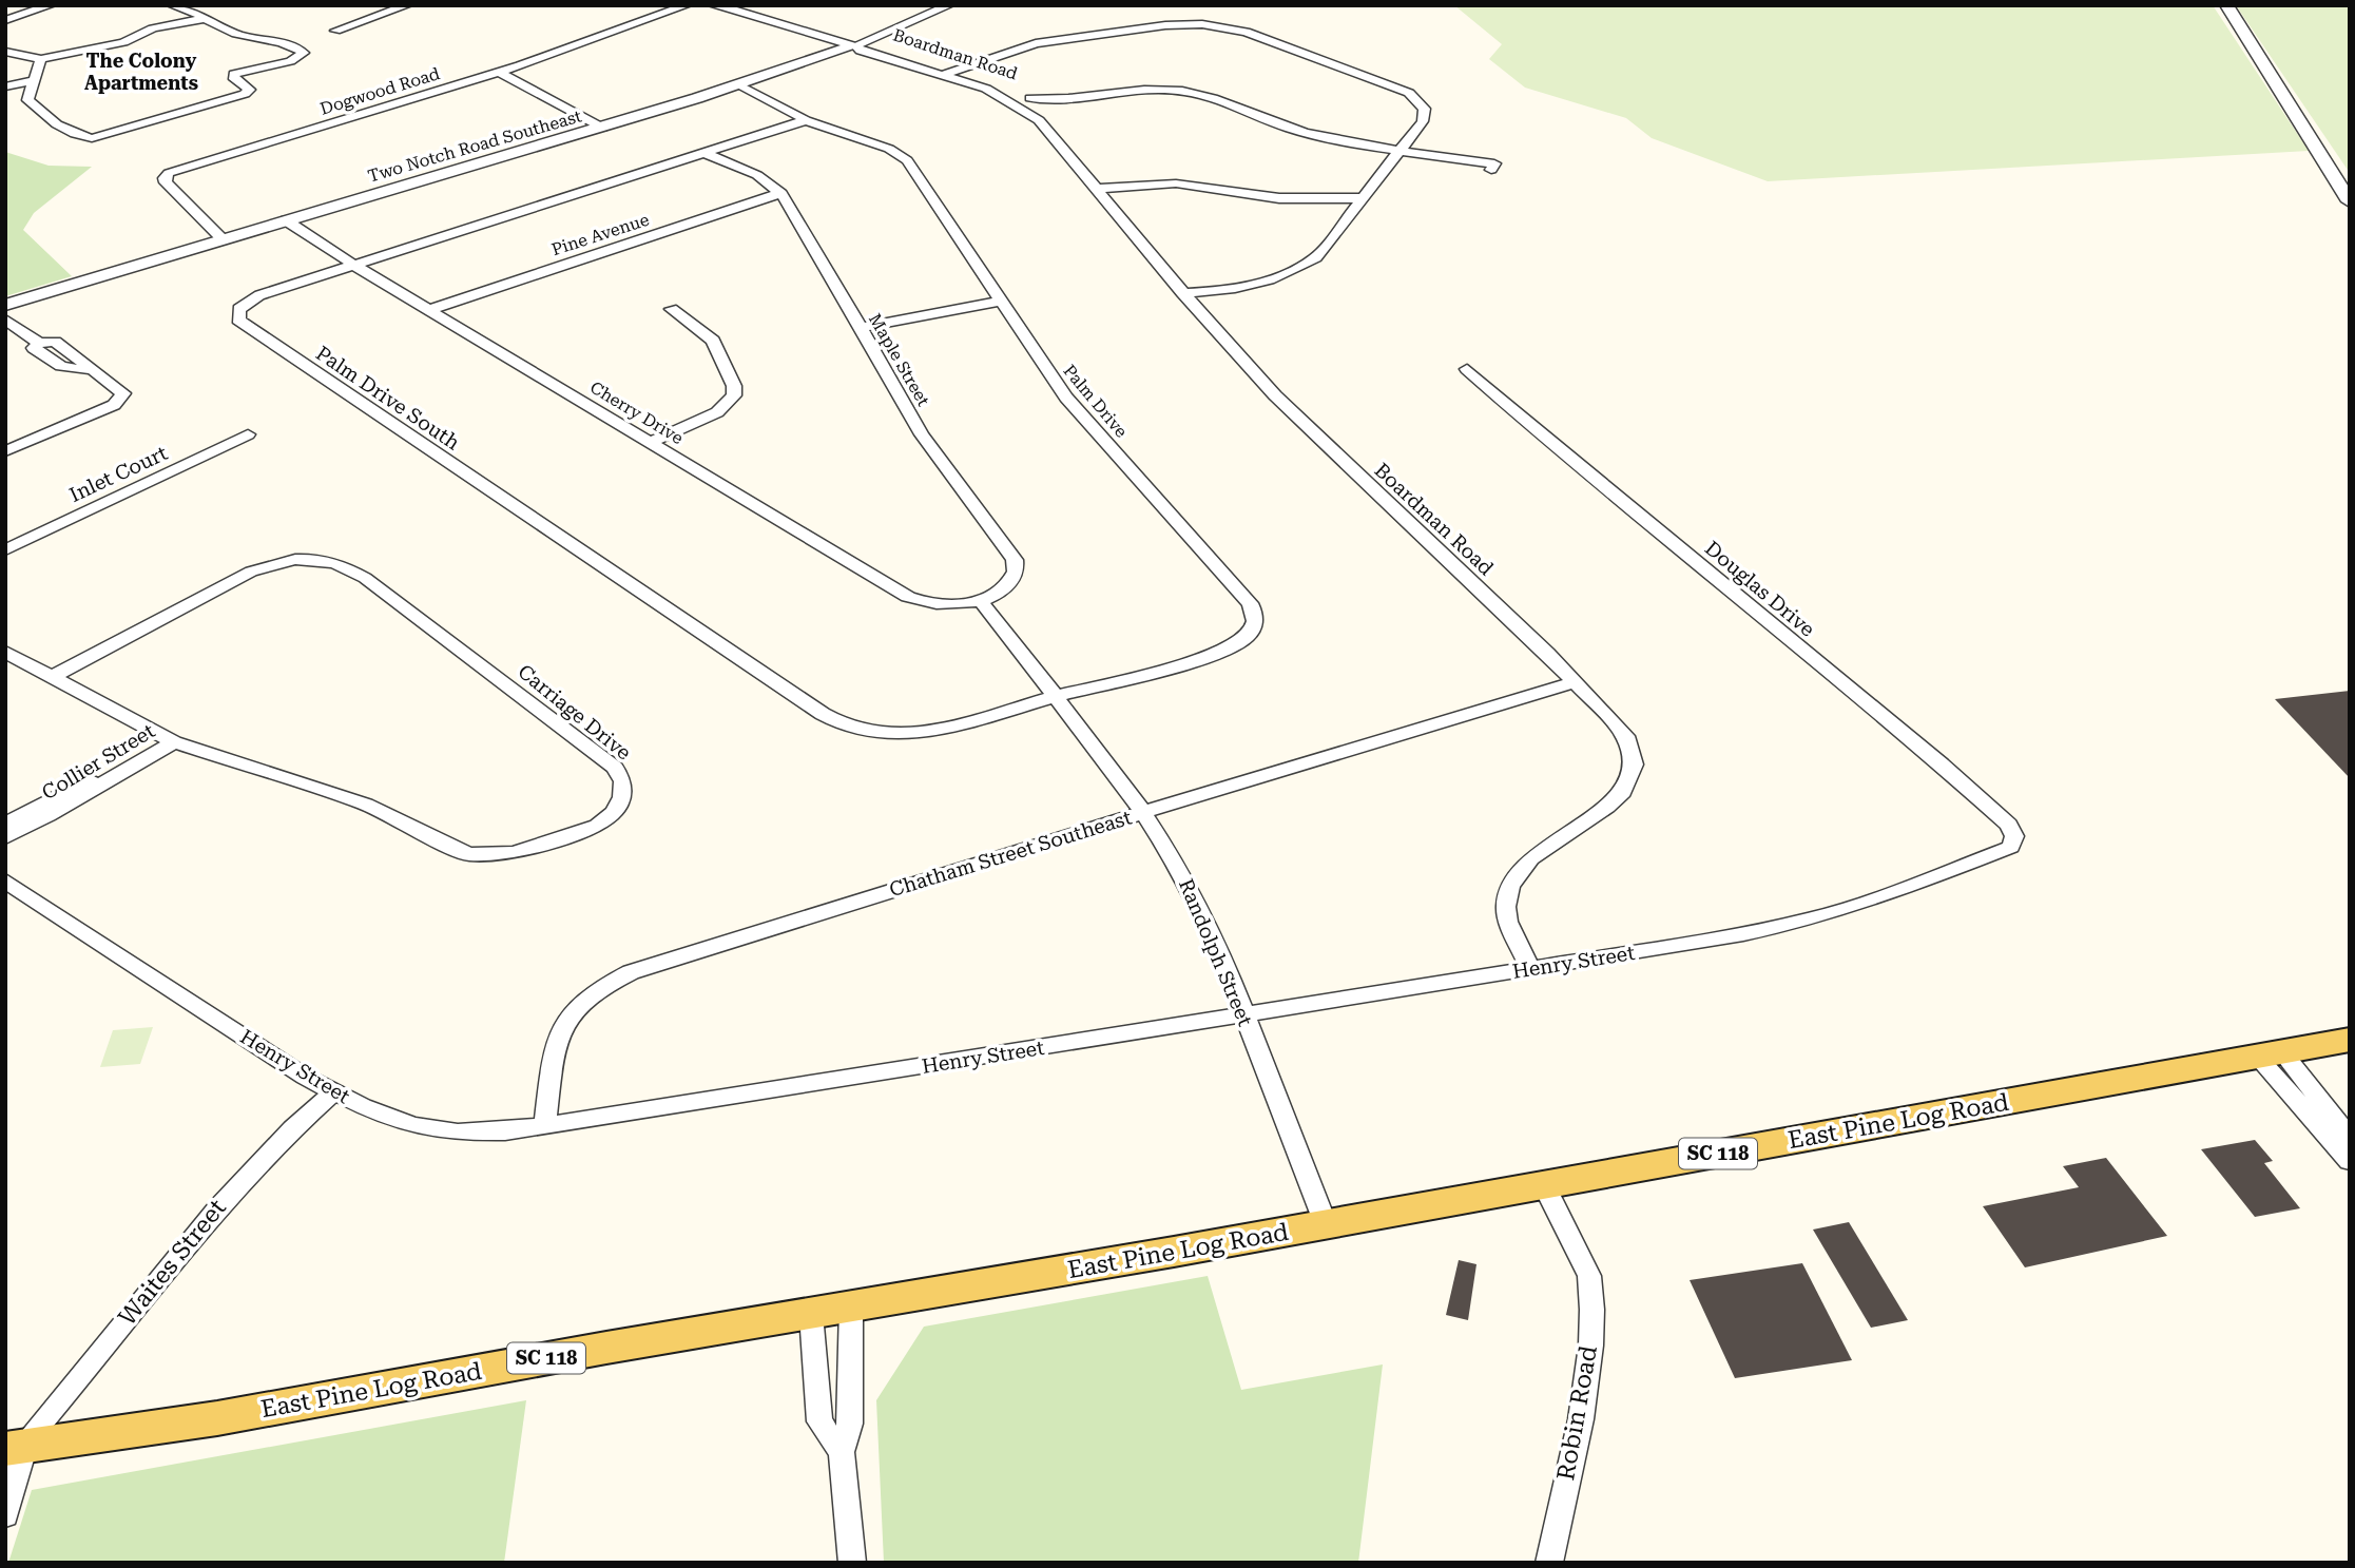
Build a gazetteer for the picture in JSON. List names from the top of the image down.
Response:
{
  "streets": {
    "main road": ["East Pine Log Road", "SC 118"],
    "street": [
      "Boardman Road",
      "Dogwood Road",
      "Two Notch Road Southeast",
      "Pine Avenue",
      "Maple Street",
      "Palm Drive South",
      "Palm Drive",
      "Cherry Drive",
      "Inlet Court",
      "Douglas Drive",
      "Carriage Drive",
      "Collier Street",
      "Chatham Street Southeast",
      "Randolph Street",
      "Henry Street",
      "Waites Street",
      "Robin Road"
    ]
  },
  "crossings": [
    ["Boardman Road", "Two Notch Road Southeast"],
    ["Boardman Road", "Chatham Street Southeast"],
    ["Boardman Road", "Henry Street"],
    ["Dogwood Road", "Two Notch Road Southeast"],
    ["Two Notch Road Southeast", "Palm Drive"],
    ["Two Notch Road Southeast", "Cherry Drive"],
    ["Pine Avenue", "Maple Street"],
    ["Pine Avenue", "Cherry Drive"],
    ["Maple Street", "Palm Drive South"],
    ["Maple Street", "Cherry Drive"],
    ["Maple Street", "Randolph Street"],
    ["Palm Drive South", "Palm Drive"],
    ["Palm Drive South", "Cherry Drive"],
    ["Palm Drive South", "Randolph Street"],
    ["Palm Drive", "Randolph Street"],
    ["Cherry Drive", "Randolph Street"],
    ["Douglas Drive", "Henry Street"],
    ["Carriage Drive", "Collier Street"],
    ["Chatham Street Southeast", "Randolph Street"],
    ["Chatham Street Southeast", "Henry Street"],
    ["Randolph Street", "Henry Street"],
    ["Randolph Street", "East Pine Log Road"],
    ["Henry Street", "Waites Street"],
    ["East Pine Log Road", "Waites Street"],
    ["East Pine Log Road", "Robin Road"]
  ],
  "districts": ["The Colony Apartments"]
}
